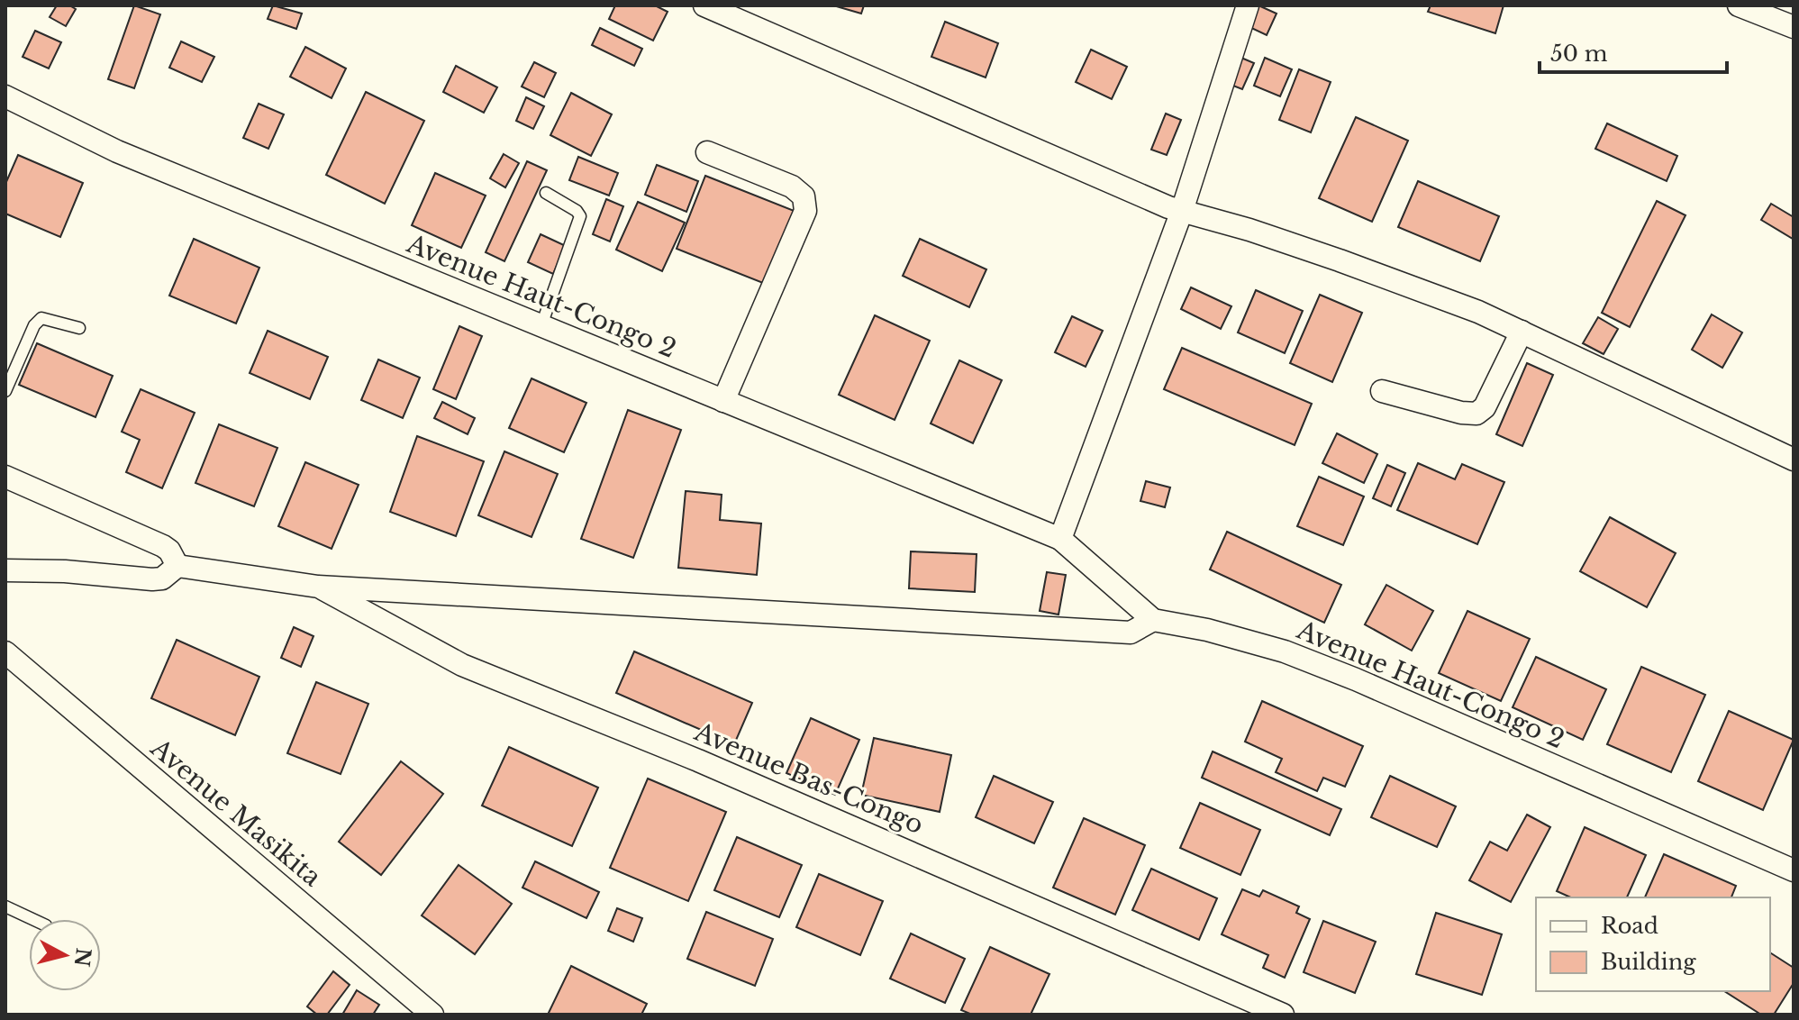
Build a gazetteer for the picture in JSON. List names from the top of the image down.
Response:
{
  "streets": {
    "street": ["Avenue Haut-Congo 2", "Avenue Bas-Congo", "Avenue Masikita"]
  },
  "legend": ["Road", "Building"],
  "scale_bar": "50 m",
  "north": "right"
}
